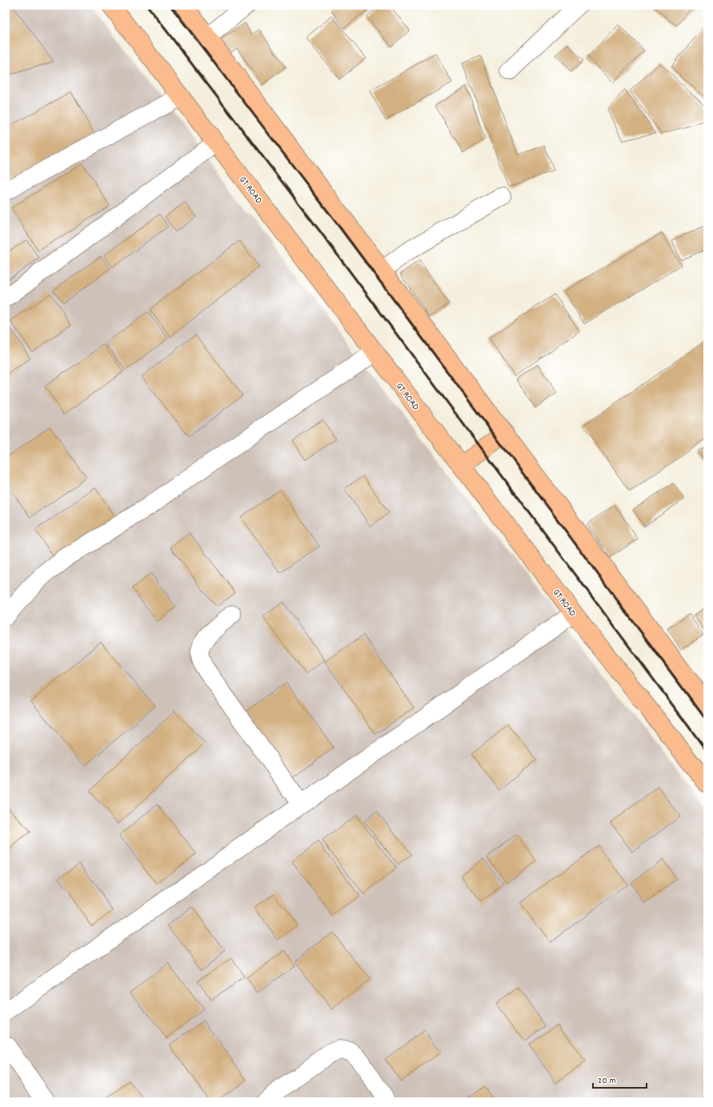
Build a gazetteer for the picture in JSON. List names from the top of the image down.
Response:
{
  "streets": {
    "highway": ["GT ROAD"]
  },
  "scale_bar": "20 m"
}
